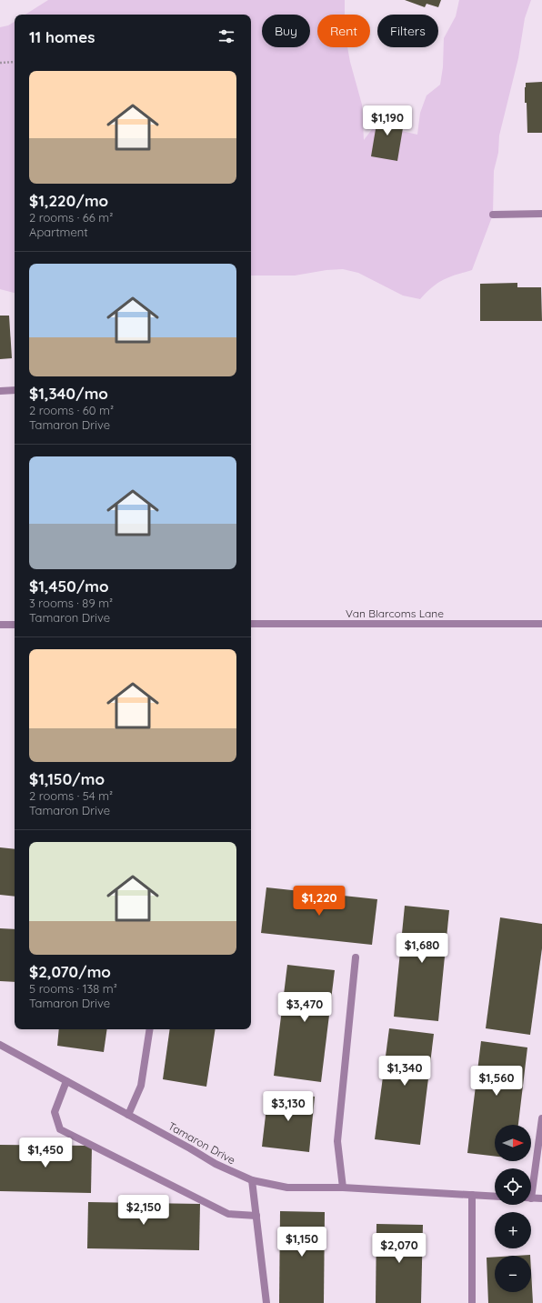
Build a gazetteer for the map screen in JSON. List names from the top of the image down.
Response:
{
  "streets": {
    "street": ["Van Blarcoms Lane", "Tamaron Drive"]
  },
  "north": "right",
  "page": {
    "chip": ["Buy", "Rent", "Filters"],
    "heading": "11 homes",
    "list": [
      {
        "name": "$1,220/mo",
        "note": "2 rooms · 66 m² · Apartment"
      },
      {
        "name": "$1,340/mo",
        "note": "2 rooms · 60 m² · Tamaron Drive"
      },
      {
        "name": "$1,450/mo",
        "note": "3 rooms · 89 m² · Tamaron Drive"
      },
      {
        "name": "$1,150/mo",
        "note": "2 rooms · 54 m² · Tamaron Drive"
      },
      {
        "name": "$2,070/mo",
        "note": "5 rooms · 138 m² · Tamaron Drive"
      }
    ],
    "price": [
      "$1,190",
      "$1,220",
      "$1,680",
      "$3,470",
      "$1,340",
      "$1,560",
      "$3,130",
      "$1,450",
      "$2,150",
      "$1,150",
      "$2,070"
    ],
    "map_buttons": ["+", "−"]
  }
}
